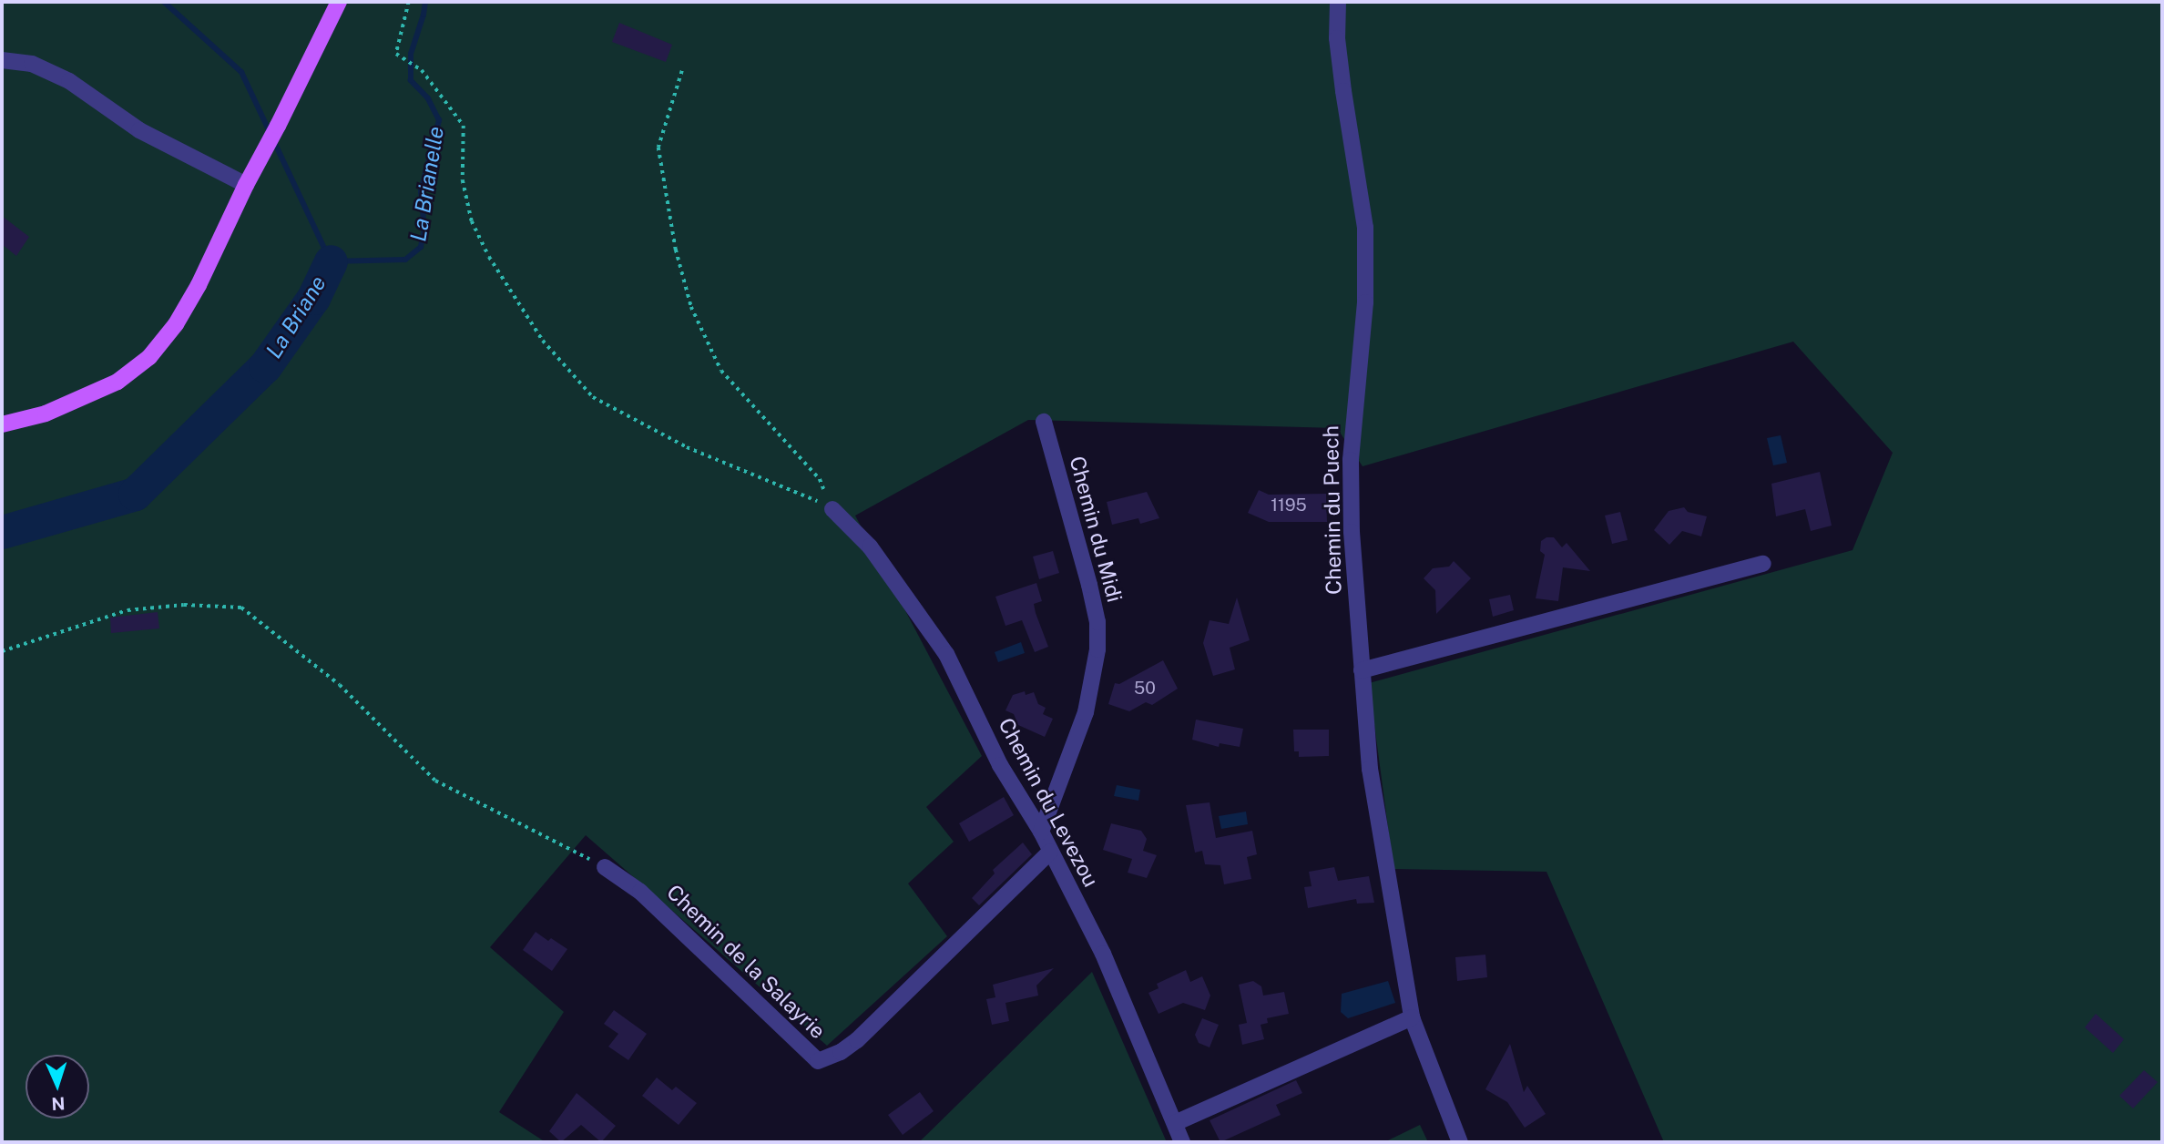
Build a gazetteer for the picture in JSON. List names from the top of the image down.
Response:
{
  "streets": {
    "street": [
      "Chemin du Puech",
      "Chemin du Midi",
      "Chemin du Levezou",
      "Chemin de la Salayrie"
    ]
  },
  "crossings": [
    ["Chemin du Midi", "Chemin du Levezou"],
    ["Chemin du Levezou", "Chemin de la Salayrie"]
  ],
  "water": ["La Brianelle", "La Briane"],
  "house_numbers": ["1195", "50"],
  "north": "bottom"
}
